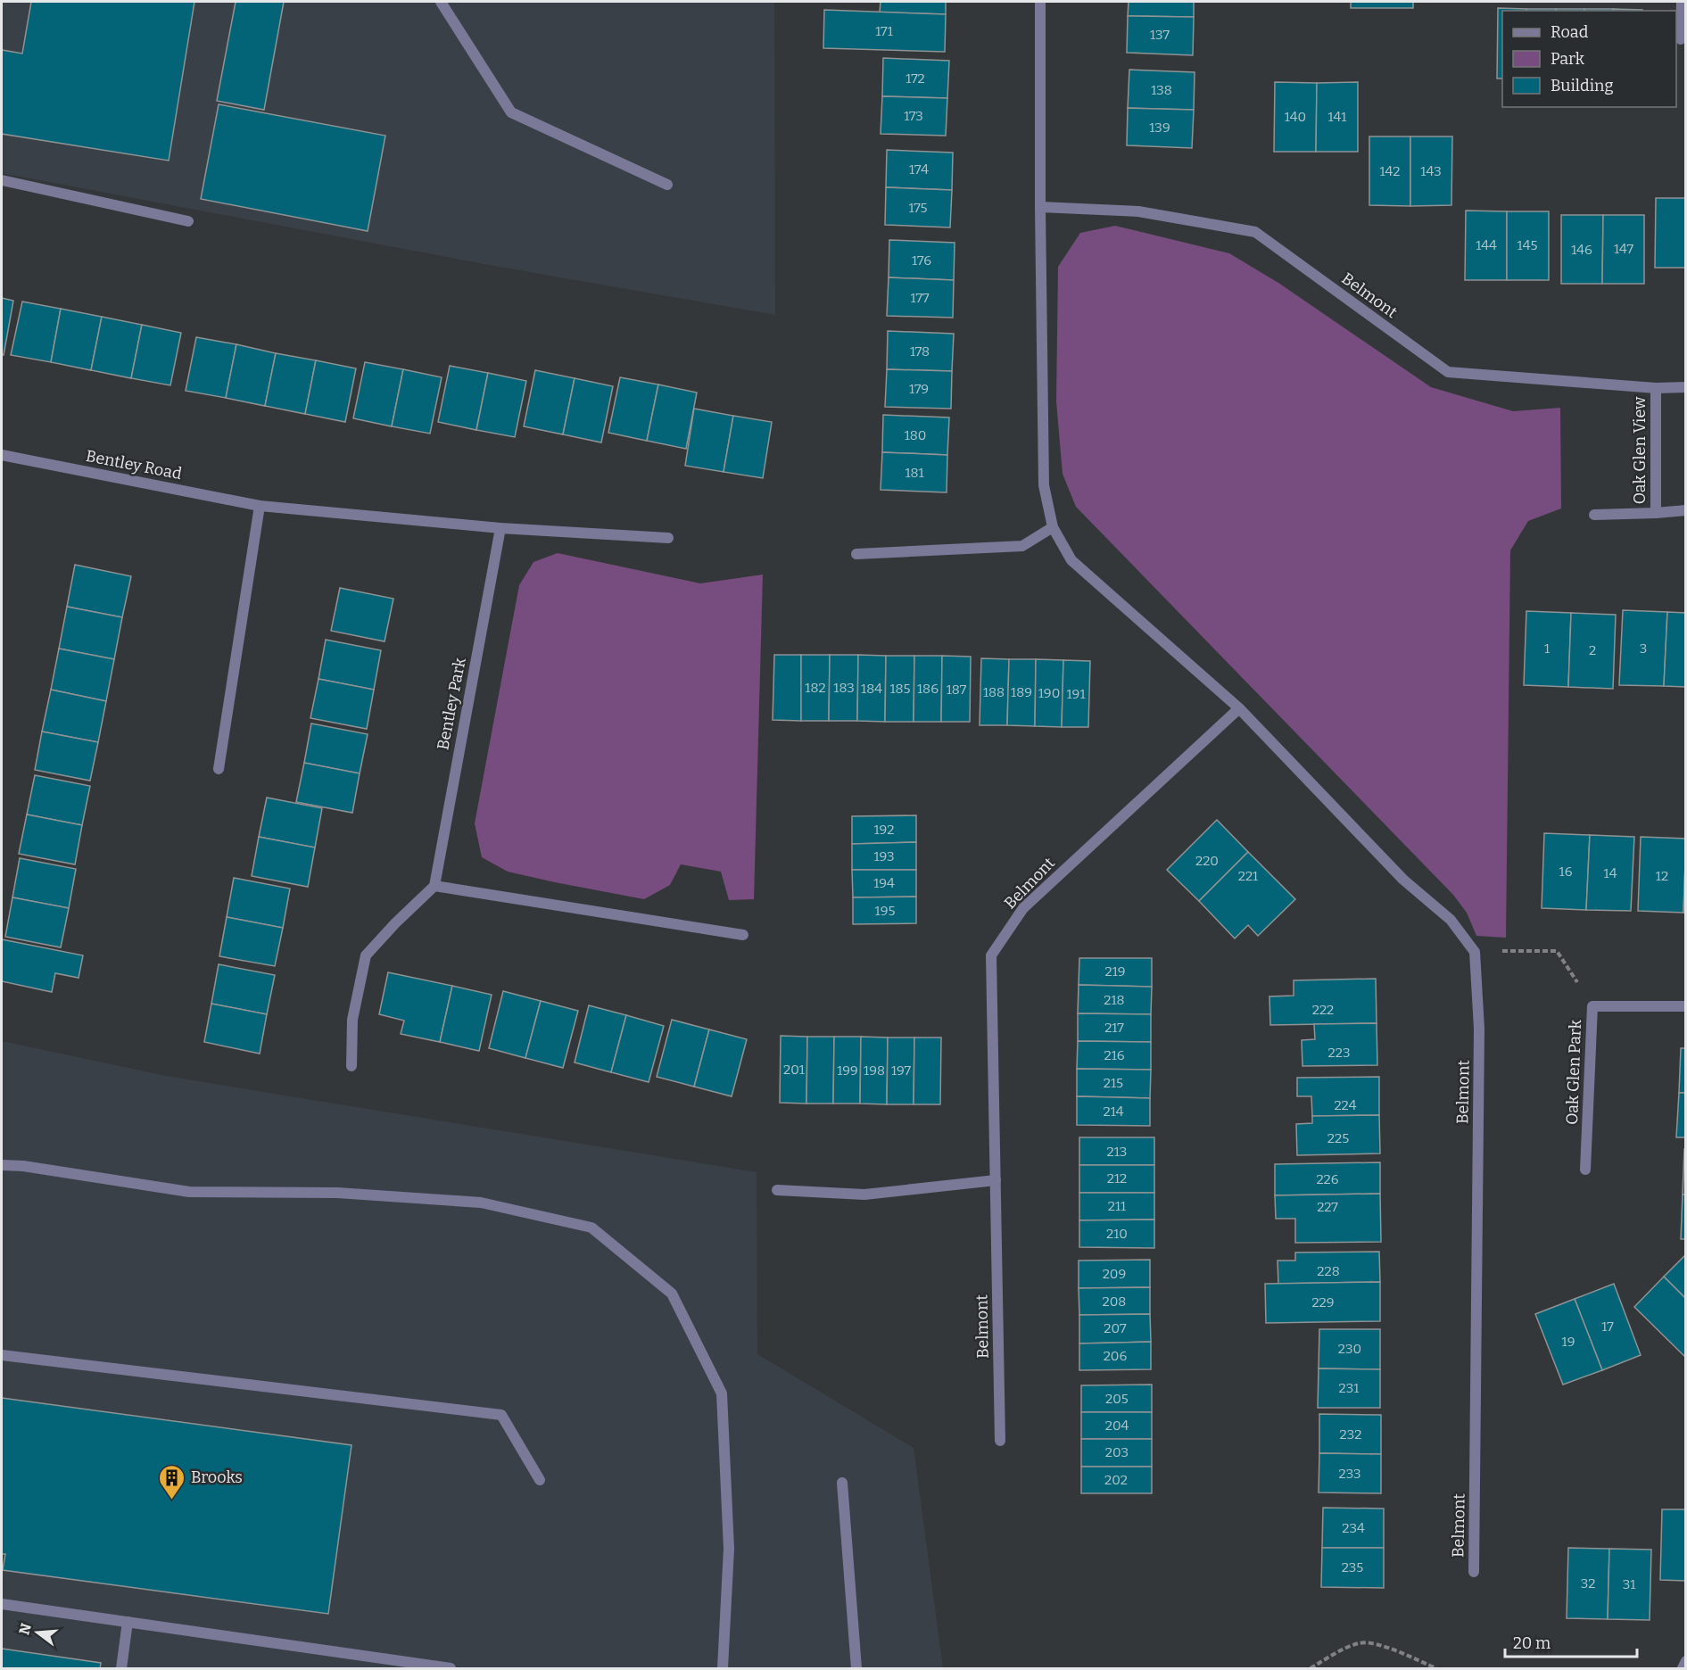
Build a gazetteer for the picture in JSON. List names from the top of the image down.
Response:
{
  "streets": {
    "street": [
      "Belmont",
      "Oak Glen View",
      "Bentley Road",
      "Bentley Park",
      "Oak Glen Park"
    ]
  },
  "crossings": [
    ["Belmont", "Oak Glen View"]
  ],
  "places": {
    "building": ["Brooks"]
  },
  "house_numbers": [
    "171",
    "137",
    "172",
    "138",
    "173",
    "140",
    "141",
    "139",
    "174",
    "142",
    "143",
    "175",
    "144",
    "145",
    "147",
    "146",
    "176",
    "177",
    "178",
    "179",
    "180",
    "181",
    "1",
    "3",
    "2",
    "182",
    "183",
    "184",
    "185",
    "186",
    "187",
    "188",
    "189",
    "190",
    "191",
    "192",
    "193",
    "220",
    "16",
    "14",
    "221",
    "12",
    "194",
    "195",
    "219",
    "218",
    "222",
    "217",
    "223",
    "216",
    "201",
    "199",
    "198",
    "197",
    "215",
    "224",
    "214",
    "225",
    "213",
    "212",
    "226",
    "211",
    "227",
    "210",
    "228",
    "209",
    "208",
    "229",
    "17",
    "207",
    "19",
    "230",
    "206",
    "231",
    "205",
    "204",
    "232",
    "203",
    "233",
    "202",
    "234",
    "235",
    "32",
    "31"
  ],
  "legend": ["Road", "Park", "Building"],
  "scale_bar": "20 m",
  "north": "left"
}
